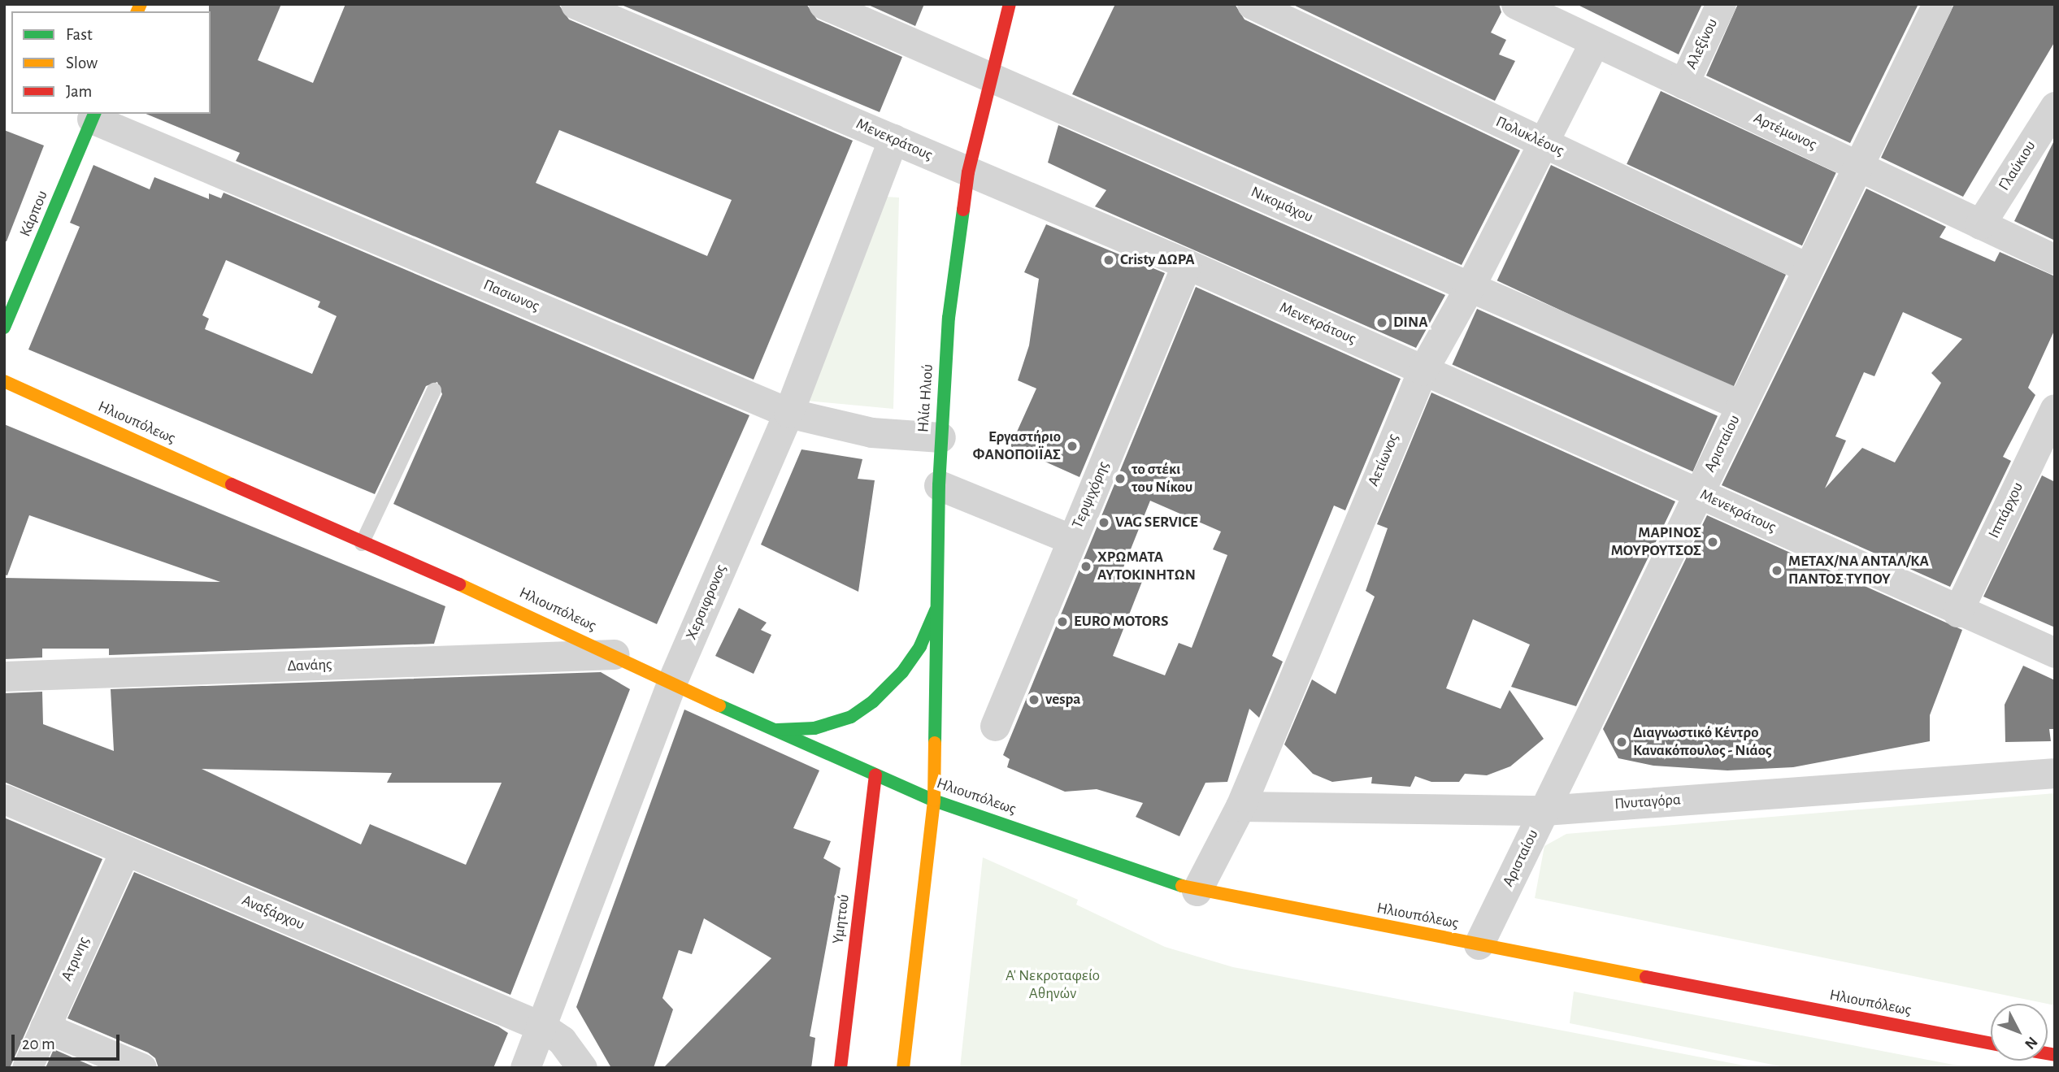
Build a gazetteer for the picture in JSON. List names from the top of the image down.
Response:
{
  "streets": {
    "main road": [
      "Κάρπου",
      "Ηλία Ηλιού",
      "Ηλιουπόλεως",
      "Υμηττού"
    ],
    "street": [
      "Αλεξίνου",
      "Αρτέμωνος",
      "Πολυκλέους",
      "Μενεκράτους",
      "Γλαύκιου",
      "Νικομάχου",
      "Πασιωνος",
      "Αρισταίου",
      "Αετίωνος",
      "Τερψιχόρης",
      "Ιππάρχου",
      "Χερσιφρονος",
      "Δανάης",
      "Πνυταγόρα",
      "Αναξάρχου",
      "Ατρινης"
    ]
  },
  "crossings": [
    ["Αλεξίνου", "Αρτέμωνος"],
    ["Αρτέμωνος", "Γλαύκιου"],
    ["Αρτέμωνος", "Αρισταίου"],
    ["Αρτέμωνος", "Αετίωνος"],
    ["Πολυκλέους", "Αρισταίου"],
    ["Πολυκλέους", "Αετίωνος"],
    ["Μενεκράτους", "Ηλία Ηλιού"],
    ["Μενεκράτους", "Αρισταίου"],
    ["Μενεκράτους", "Αετίωνος"],
    ["Μενεκράτους", "Τερψιχόρης"],
    ["Μενεκράτους", "Ιππάρχου"],
    ["Μενεκράτους", "Χερσιφρονος"],
    ["Νικομάχου", "Ηλία Ηλιού"],
    ["Νικομάχου", "Αρισταίου"],
    ["Νικομάχου", "Αετίωνος"],
    ["Κάρπου", "Πασιωνος"],
    ["Πασιωνος", "Ηλία Ηλιού"],
    ["Πασιωνος", "Χερσιφρονος"],
    ["Ηλία Ηλιού", "Ηλιουπόλεως"],
    ["Ηλιουπόλεως", "Αρισταίου"],
    ["Ηλιουπόλεως", "Αετίωνος"],
    ["Ηλιουπόλεως", "Χερσιφρονος"],
    ["Ηλιουπόλεως", "Δανάης"],
    ["Ηλιουπόλεως", "Υμηττού"],
    ["Αρισταίου", "Πνυταγόρα"],
    ["Αετίωνος", "Πνυταγόρα"],
    ["Χερσιφρονος", "Αναξάρχου"],
    ["Αναξάρχου", "Ατρινης"]
  ],
  "parks": ["Α' Νεκροταφείο Αθηνών"],
  "places": [
    "Cristy ΔΩΡΑ",
    "DINA",
    "Εργαστήριο ΦΑΝΟΠΟΙΪΑΣ",
    "το στέκι του Νίκου",
    "VAG SERVICE",
    "ΜΑΡΙΝΟΣ ΜΟΥΡΟΥΤΣΟΣ",
    "ΧΡΩΜΑΤΑ ΑΥΤΟΚΙΝΗΤΩΝ",
    "ΜΕΤΑΧ/ΝΑ ΑΝΤΑΛ/ΚΑ ΠΑΝΤΟΣ ΤΥΠΟΥ",
    "EURO MOTORS",
    "vespa",
    "Διαγνωστικό Κέντρο Κανακόπουλος - Νιάος"
  ],
  "legend": ["Fast", "Slow", "Jam"],
  "scale_bar": "20 m",
  "north": "bottom right"
}
